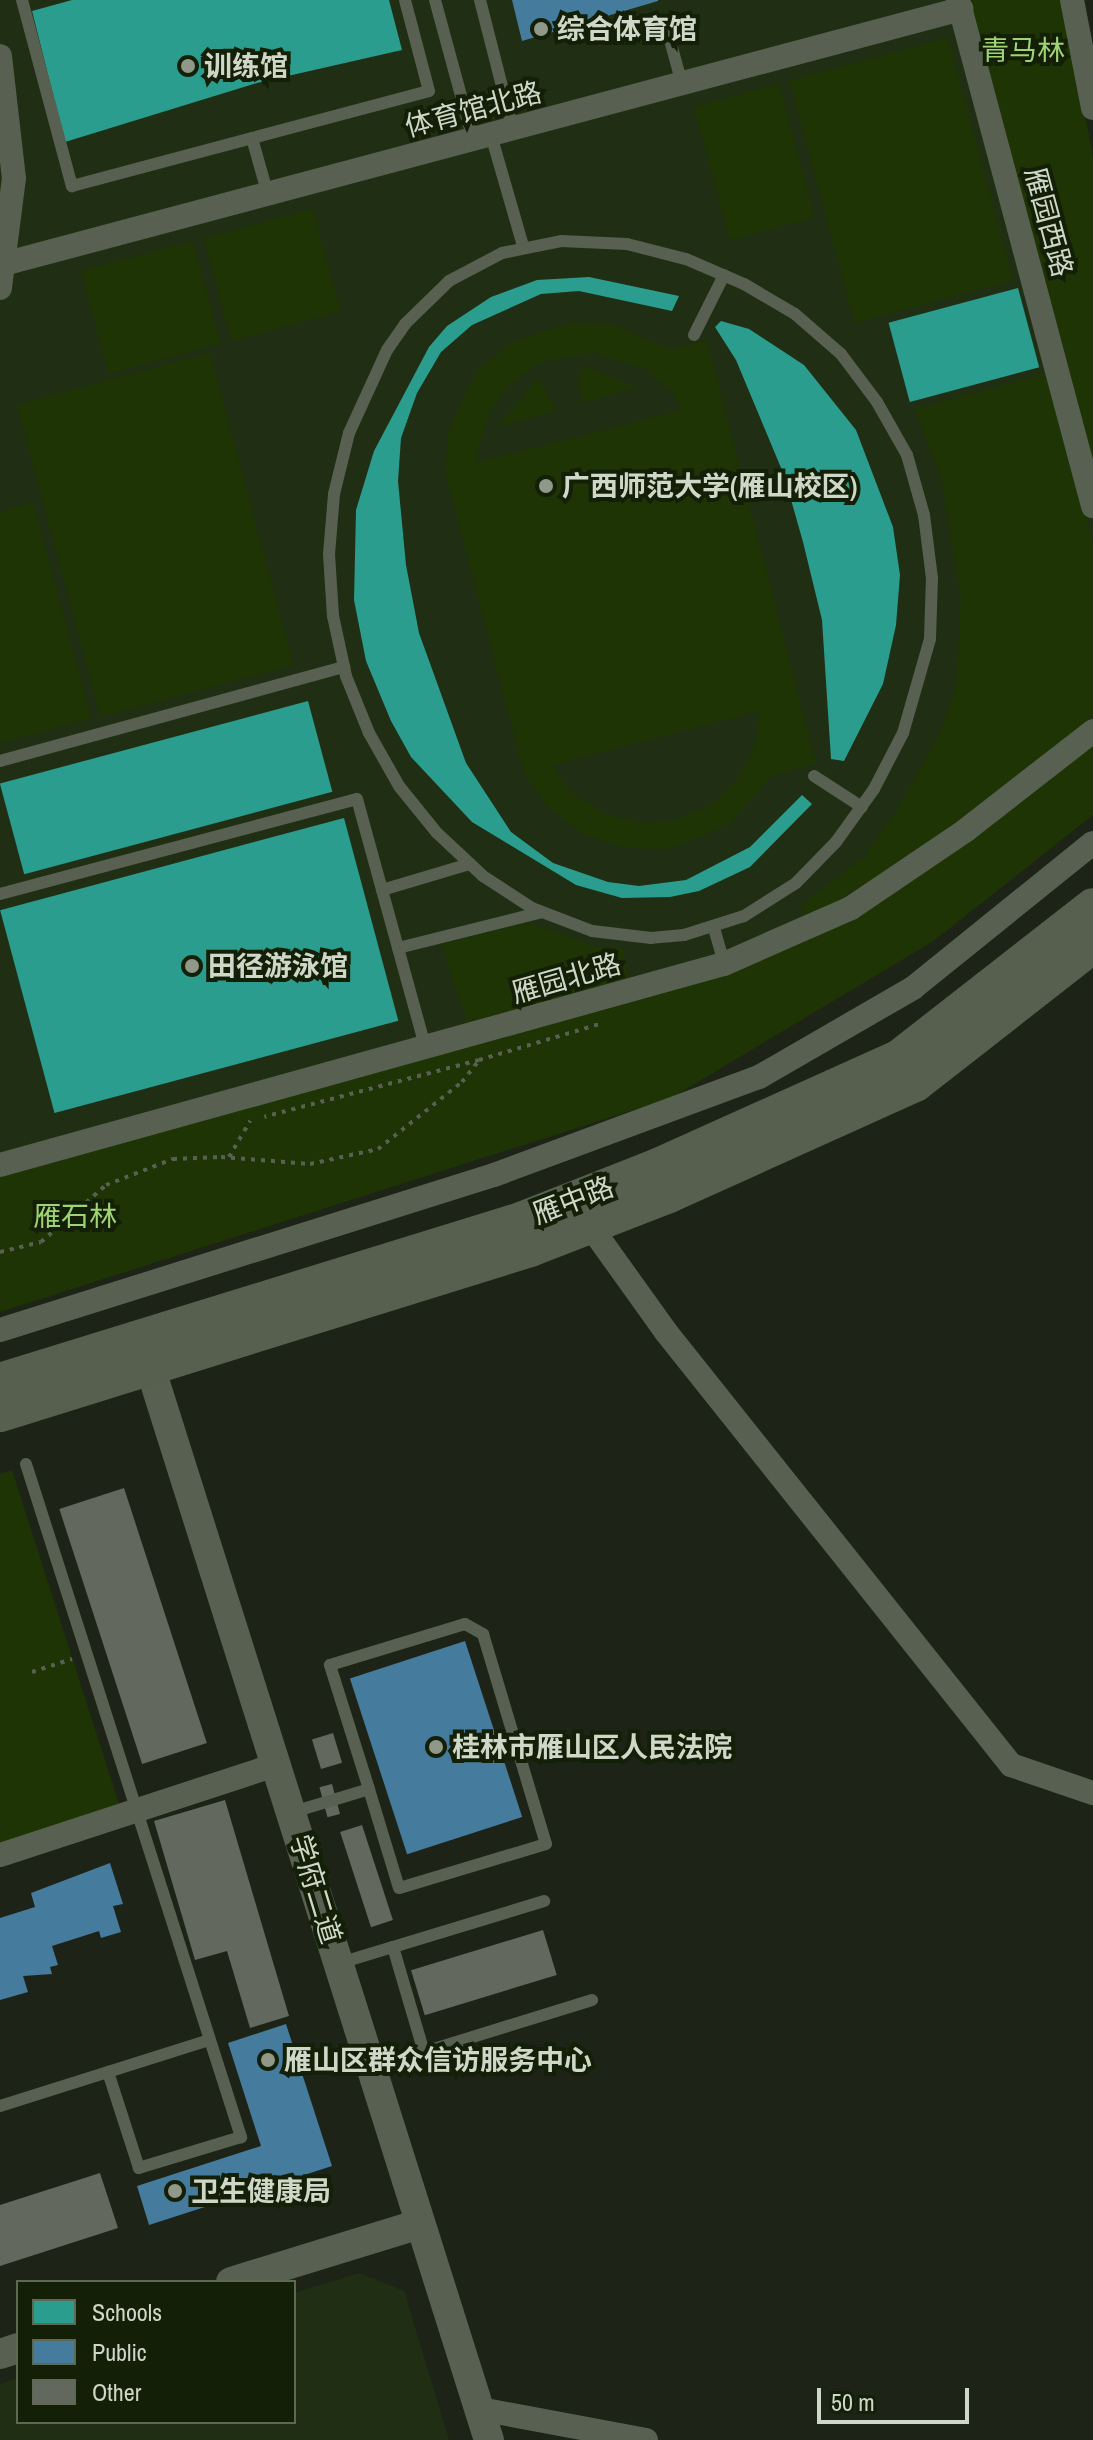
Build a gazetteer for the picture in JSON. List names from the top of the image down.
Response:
{
  "streets": {
    "main road": ["雁中路"],
    "street": [
      "体育馆北路",
      "雁园西路",
      "雁园北路",
      "学府二道"
    ]
  },
  "crossings": [
    ["体育馆北路", "雁园西路"],
    ["雁中路", "学府二道"]
  ],
  "parks": ["青马林", "雁石林"],
  "places": [
    "综合体育馆",
    "训练馆",
    "广西师范大学(雁山校区)",
    "田径游泳馆",
    "桂林市雁山区人民法院",
    "雁山区群众信访服务中心",
    "卫生健康局"
  ],
  "legend": ["Schools", "Public", "Other"],
  "scale_bar": "50 m"
}
